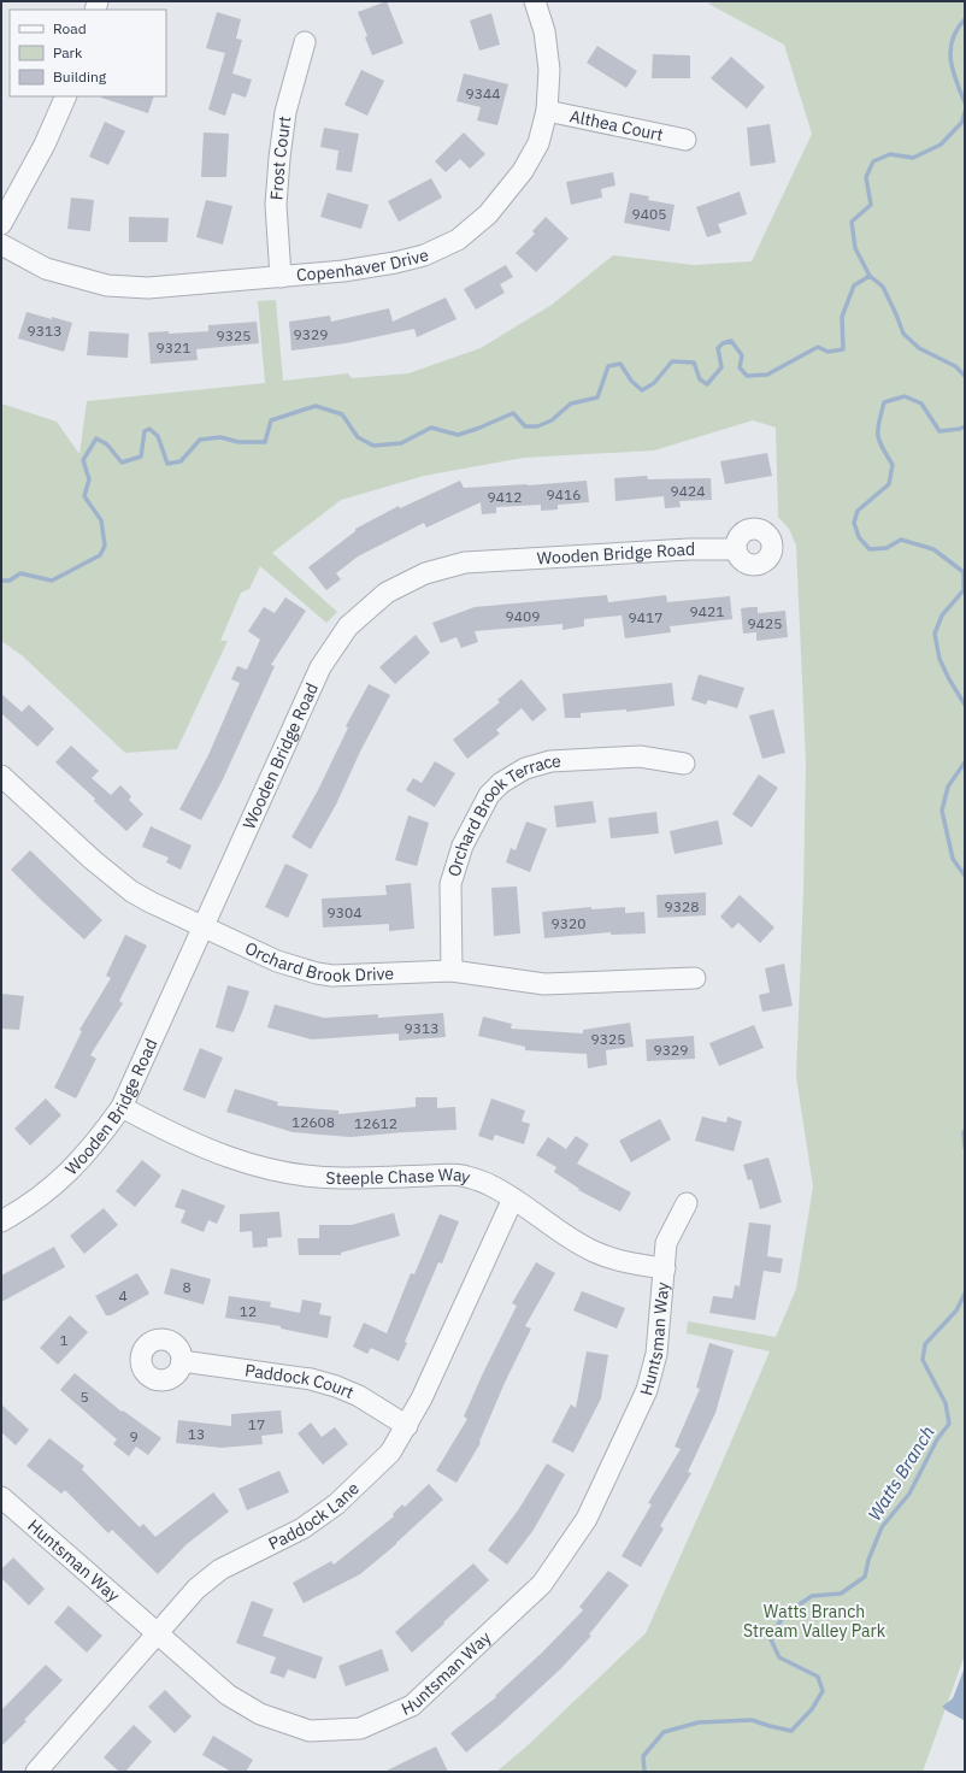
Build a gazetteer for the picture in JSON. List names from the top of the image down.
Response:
{
  "streets": {
    "street": [
      "Althea Court",
      "Frost Court",
      "Copenhaver Drive",
      "Wooden Bridge Road",
      "Orchard Brook Terrace",
      "Orchard Brook Drive",
      "Steeple Chase Way",
      "Huntsman Way",
      "Paddock Court",
      "Paddock Lane"
    ]
  },
  "crossings": [
    ["Althea Court", "Copenhaver Drive"],
    ["Frost Court", "Copenhaver Drive"],
    ["Wooden Bridge Road", "Orchard Brook Drive"],
    ["Wooden Bridge Road", "Steeple Chase Way"],
    ["Orchard Brook Terrace", "Orchard Brook Drive"],
    ["Steeple Chase Way", "Huntsman Way"],
    ["Steeple Chase Way", "Paddock Lane"],
    ["Huntsman Way", "Paddock Lane"],
    ["Paddock Court", "Paddock Lane"]
  ],
  "water": ["Watts Branch"],
  "parks": ["Watts Branch Stream Valley Park"],
  "house_numbers": [
    "9344",
    "9405",
    "9313",
    "9329",
    "9325",
    "9321",
    "9424",
    "9416",
    "9412",
    "9421",
    "9409",
    "9417",
    "9425",
    "9328",
    "9304",
    "9320",
    "9313",
    "9325",
    "9329",
    "12608",
    "12612",
    "8",
    "4",
    "12",
    "1",
    "5",
    "17",
    "13",
    "9"
  ],
  "legend": ["Road", "Park", "Building"]
}
